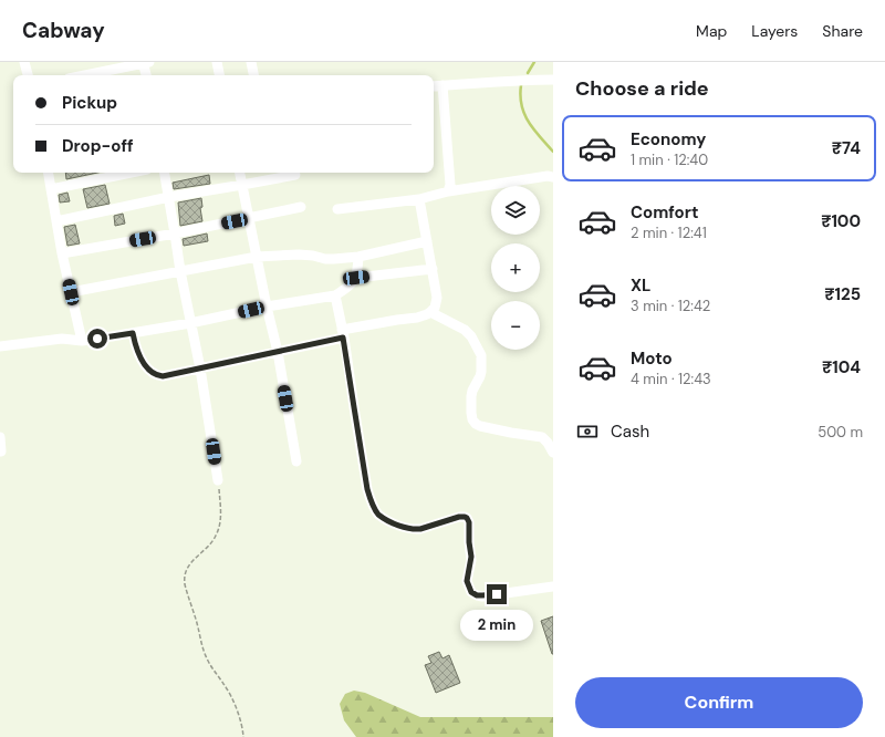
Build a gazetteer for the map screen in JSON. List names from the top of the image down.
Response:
{
  "page": {
    "header": "Cabway",
    "nav": ["Map", "Layers", "Share"],
    "heading": "Choose a ride",
    "banner": ["Pickup", "Drop-off"],
    "list": [
      {
        "name": "Economy",
        "note": "1 min · 12:40",
        "value": "₹74"
      },
      {
        "name": "Comfort",
        "note": "2 min · 12:41",
        "value": "₹100"
      },
      {
        "name": "XL",
        "note": "3 min · 12:42",
        "value": "₹125"
      },
      {
        "name": "Moto",
        "note": "4 min · 12:43",
        "value": "₹104"
      }
    ],
    "map_buttons": ["+", "−"],
    "pay": ["Cash", "500 m"],
    "bubble": "2 min",
    "buttons": "Confirm"
  }
}
